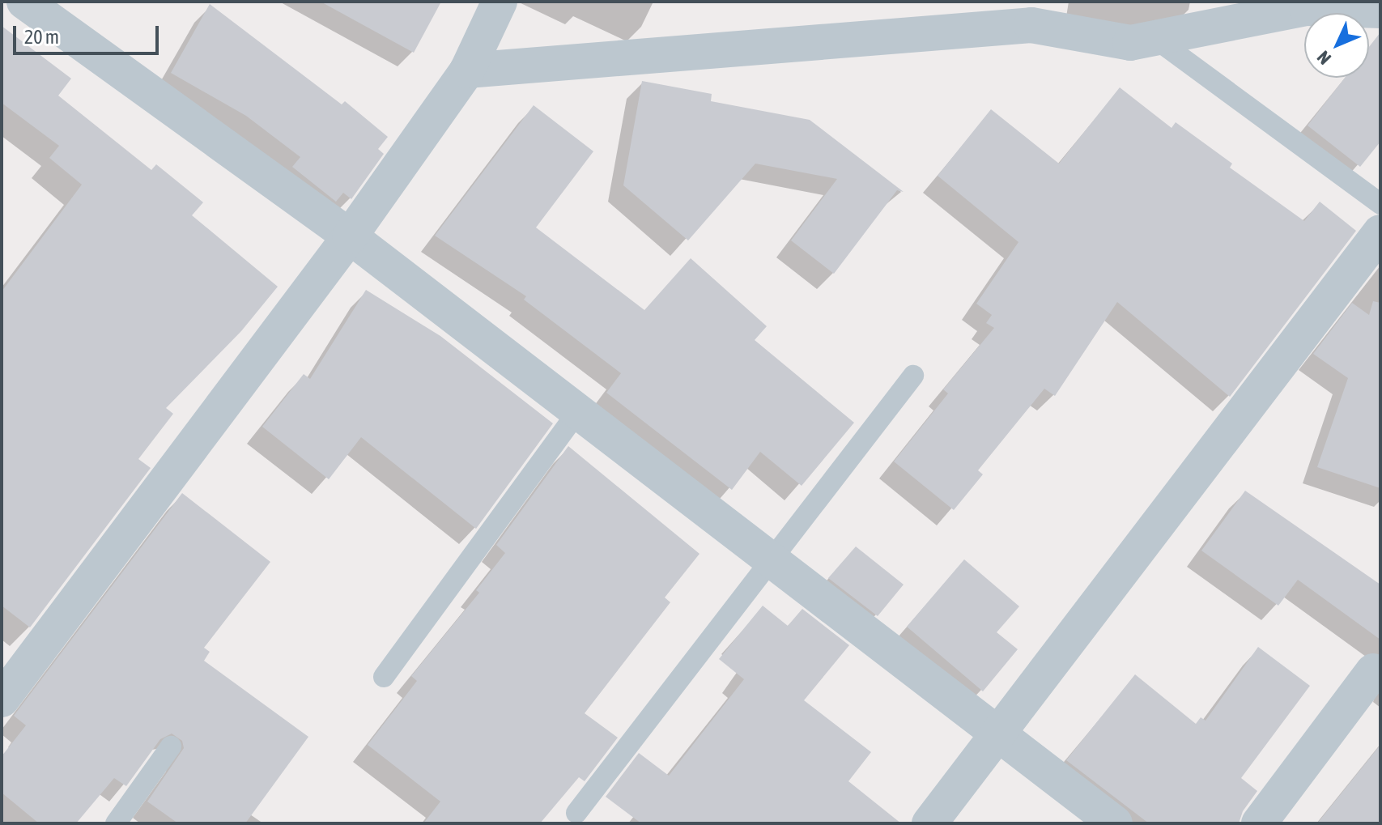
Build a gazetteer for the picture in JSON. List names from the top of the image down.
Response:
{
  "scale_bar": "20 m",
  "north": "bottom left"
}
